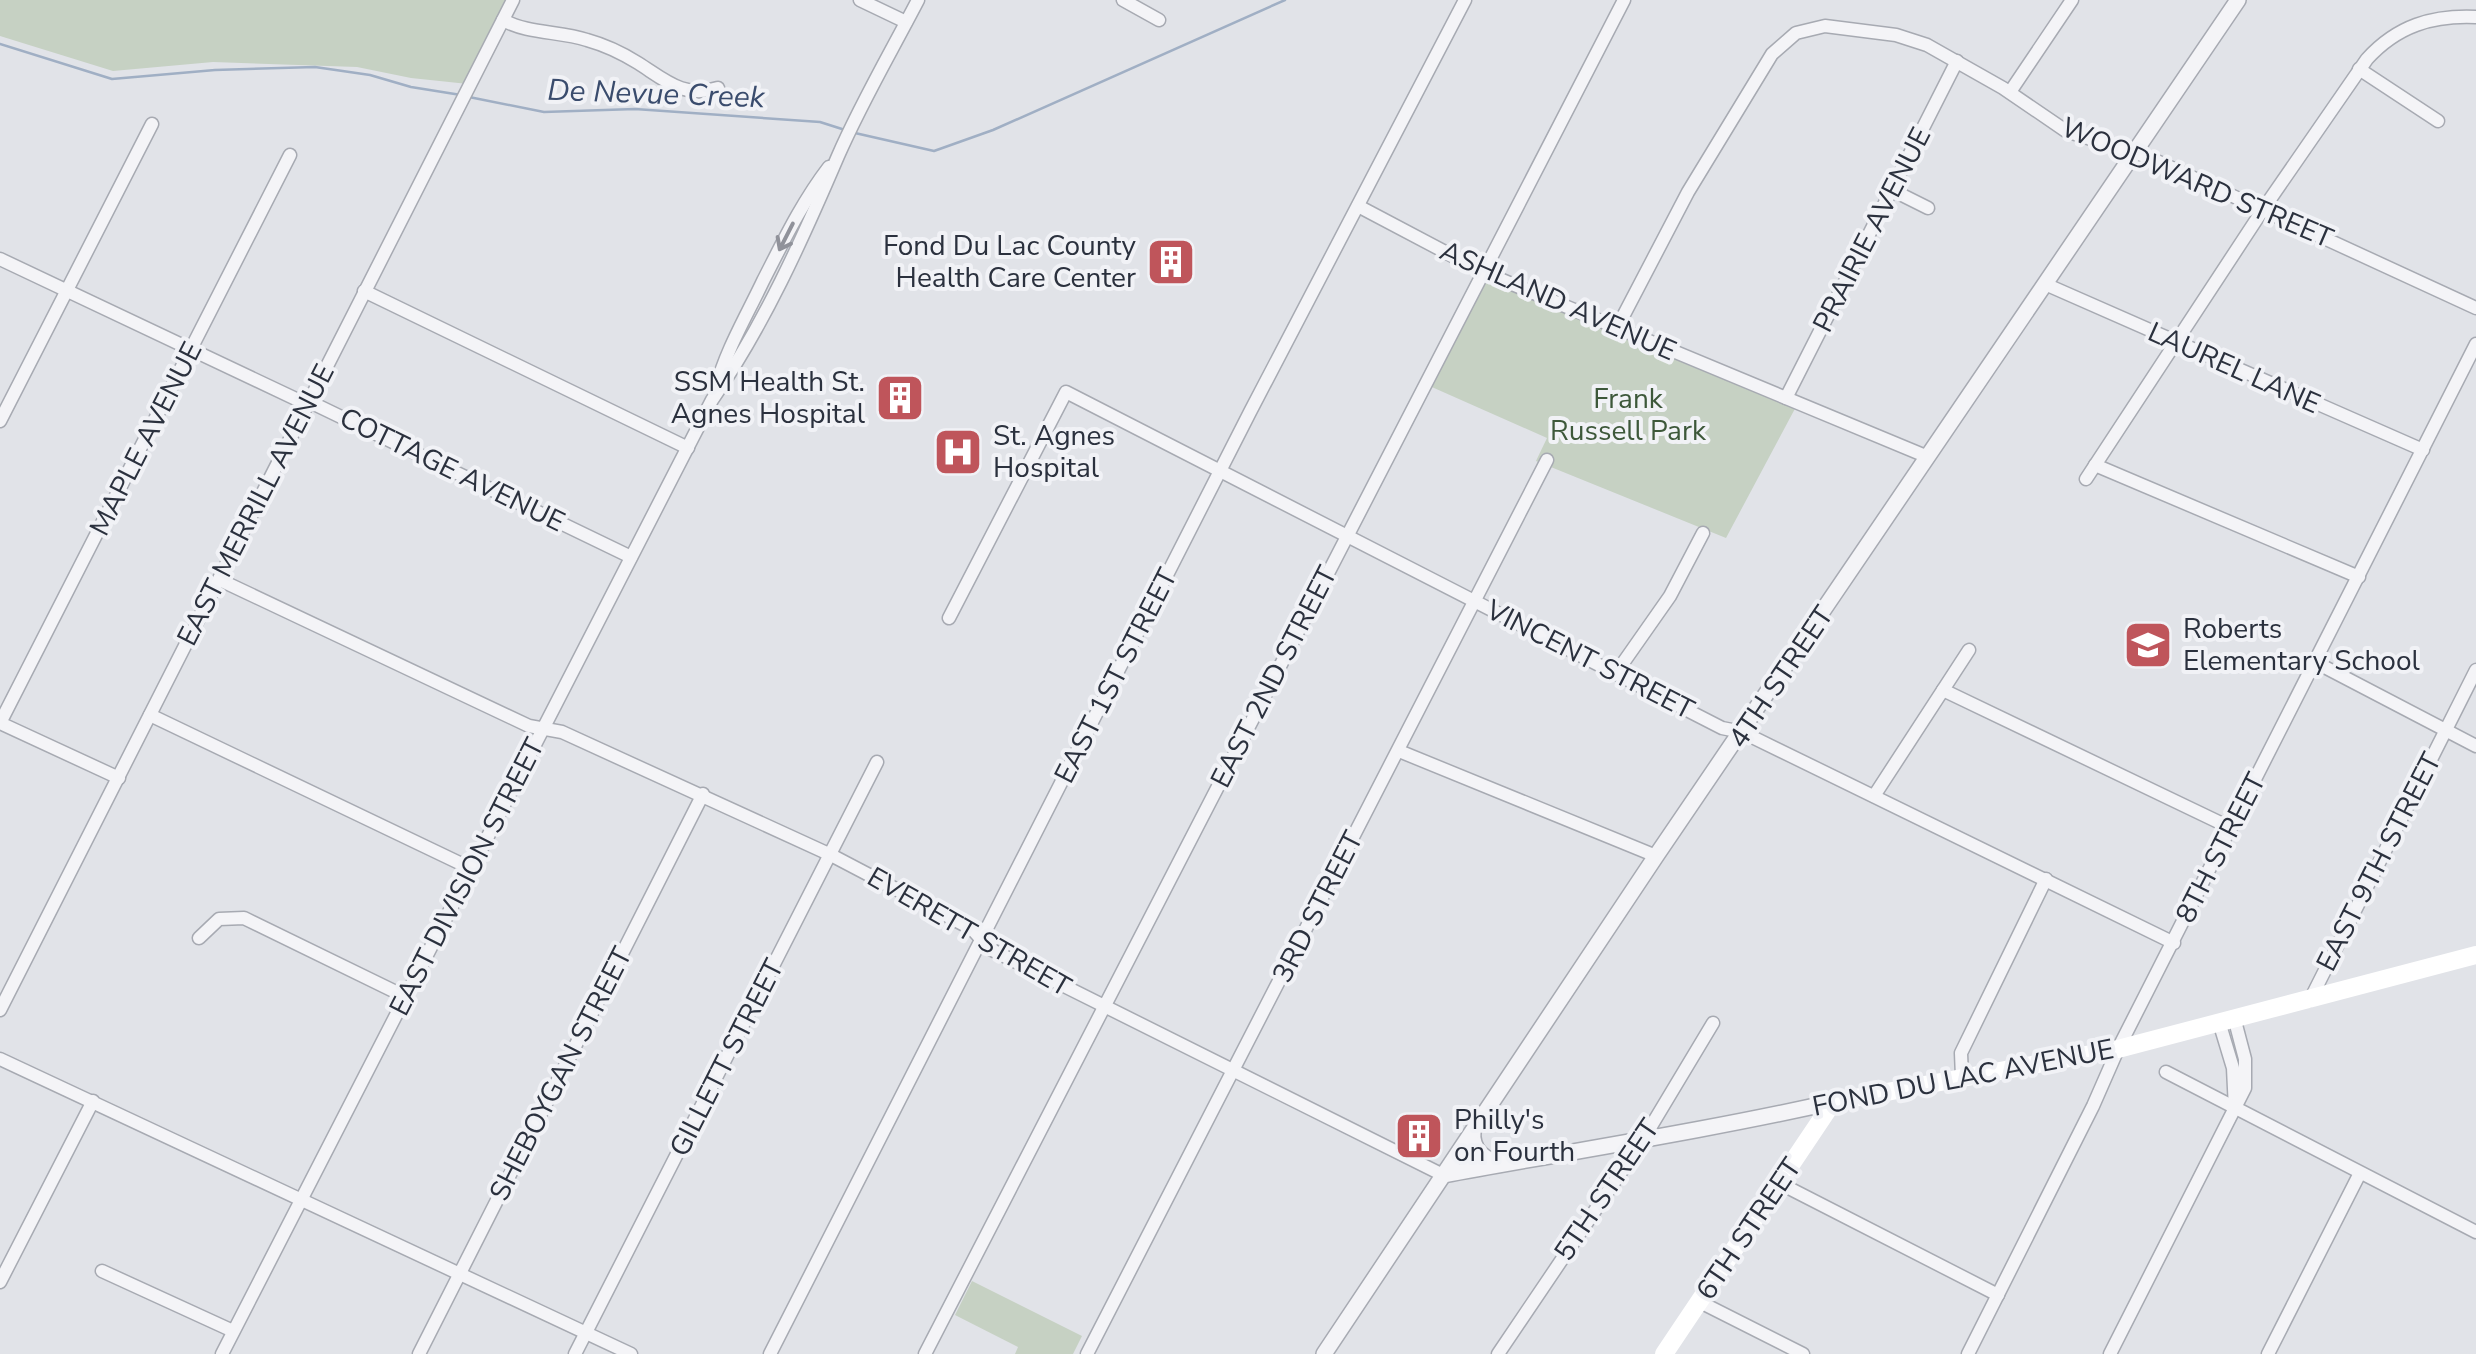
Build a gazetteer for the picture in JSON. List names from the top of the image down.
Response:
{
  "streets": {
    "main road": ["FOND DU LAC AVENUE", "6TH STREET"],
    "street": [
      "WOODWARD STREET",
      "PRAIRIE AVENUE",
      "ASHLAND AVENUE",
      "LAUREL LANE",
      "MAPLE AVENUE",
      "COTTAGE AVENUE",
      "EAST MERRILL AVENUE",
      "VINCENT STREET",
      "EAST 1ST STREET",
      "EAST 2ND STREET",
      "4TH STREET",
      "8TH STREET",
      "EAST 9TH STREET",
      "EAST DIVISION STREET",
      "3RD STREET",
      "EVERETT STREET",
      "GILLETT STREET",
      "SHEBOYGAN STREET",
      "5TH STREET"
    ]
  },
  "crossings": [
    ["WOODWARD STREET", "PRAIRIE AVENUE"],
    ["WOODWARD STREET", "ASHLAND AVENUE"],
    ["WOODWARD STREET", "4TH STREET"],
    ["PRAIRIE AVENUE", "ASHLAND AVENUE"],
    ["ASHLAND AVENUE", "EAST 1ST STREET"],
    ["ASHLAND AVENUE", "EAST 2ND STREET"],
    ["ASHLAND AVENUE", "4TH STREET"],
    ["LAUREL LANE", "4TH STREET"],
    ["LAUREL LANE", "8TH STREET"],
    ["MAPLE AVENUE", "COTTAGE AVENUE"],
    ["COTTAGE AVENUE", "EAST MERRILL AVENUE"],
    ["COTTAGE AVENUE", "EAST DIVISION STREET"],
    ["EAST MERRILL AVENUE", "EVERETT STREET"],
    ["VINCENT STREET", "EAST 1ST STREET"],
    ["VINCENT STREET", "EAST 2ND STREET"],
    ["VINCENT STREET", "4TH STREET"],
    ["VINCENT STREET", "8TH STREET"],
    ["VINCENT STREET", "3RD STREET"],
    ["EAST 1ST STREET", "EVERETT STREET"],
    ["EAST 2ND STREET", "EVERETT STREET"],
    ["4TH STREET", "EVERETT STREET"],
    ["4TH STREET", "FOND DU LAC AVENUE"],
    ["8TH STREET", "FOND DU LAC AVENUE"],
    ["EAST 9TH STREET", "FOND DU LAC AVENUE"],
    ["EAST DIVISION STREET", "EVERETT STREET"],
    ["3RD STREET", "EVERETT STREET"],
    ["EVERETT STREET", "GILLETT STREET"],
    ["EVERETT STREET", "SHEBOYGAN STREET"],
    ["EVERETT STREET", "FOND DU LAC AVENUE"],
    ["FOND DU LAC AVENUE", "5TH STREET"],
    ["FOND DU LAC AVENUE", "6TH STREET"]
  ],
  "water": ["De Nevue Creek"],
  "parks": ["Frank Russell Park"],
  "places": {
    "building": ["Fond Du Lac County Health Care Center", "SSM Health St. Agnes Hospital", "Philly's on Fourth"],
    "hospital": ["St. Agnes Hospital"],
    "school or university": ["Roberts Elementary School"]
  }
}
